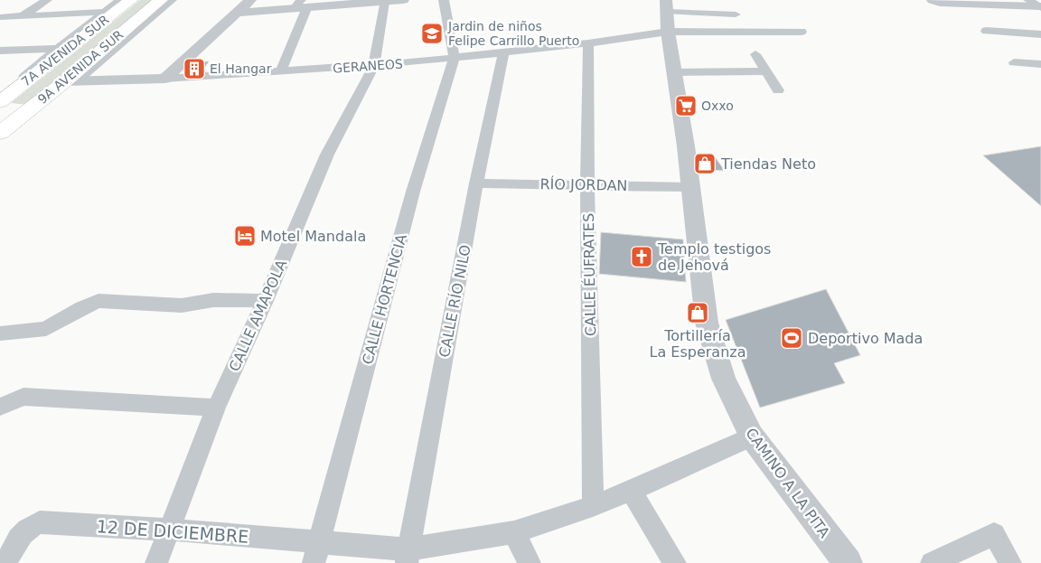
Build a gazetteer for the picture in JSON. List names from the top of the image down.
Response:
{
  "streets": {
    "main road": ["7A AVENIDA SUR", "9A AVENIDA SUR"],
    "street": [
      "GERANEOS",
      "RÍO JORDAN",
      "CALLE ÉUFRATES",
      "CALLE HORTENCIA",
      "CALLE RÍO NILO",
      "CALLE AMAPOLA",
      "CAMINO A LA PITA",
      "12 DE DICIEMBRE"
    ]
  },
  "crossings": [
    ["GERANEOS", "9A AVENIDA SUR"],
    ["GERANEOS", "CALLE ÉUFRATES"],
    ["GERANEOS", "CALLE HORTENCIA"],
    ["GERANEOS", "CALLE RÍO NILO"],
    ["GERANEOS", "CALLE AMAPOLA"],
    ["GERANEOS", "CAMINO A LA PITA"],
    ["RÍO JORDAN", "CALLE ÉUFRATES"],
    ["RÍO JORDAN", "CALLE RÍO NILO"],
    ["RÍO JORDAN", "CAMINO A LA PITA"],
    ["CALLE ÉUFRATES", "12 DE DICIEMBRE"],
    ["CALLE HORTENCIA", "12 DE DICIEMBRE"],
    ["CALLE RÍO NILO", "12 DE DICIEMBRE"],
    ["CALLE AMAPOLA", "12 DE DICIEMBRE"],
    ["CAMINO A LA PITA", "12 DE DICIEMBRE"]
  ],
  "places": {
    "school or university": ["Jardin de niños Felipe Carrillo Puerto"],
    "building": ["El Hangar"],
    "supermarket": ["Oxxo"],
    "shop": ["Tiendas Neto", "Tortillería La Esperanza"],
    "hotel": ["Motel Mandala"],
    "church": ["Templo testigos de Jehová"],
    "sports": ["Deportivo Mada"]
  }
}
